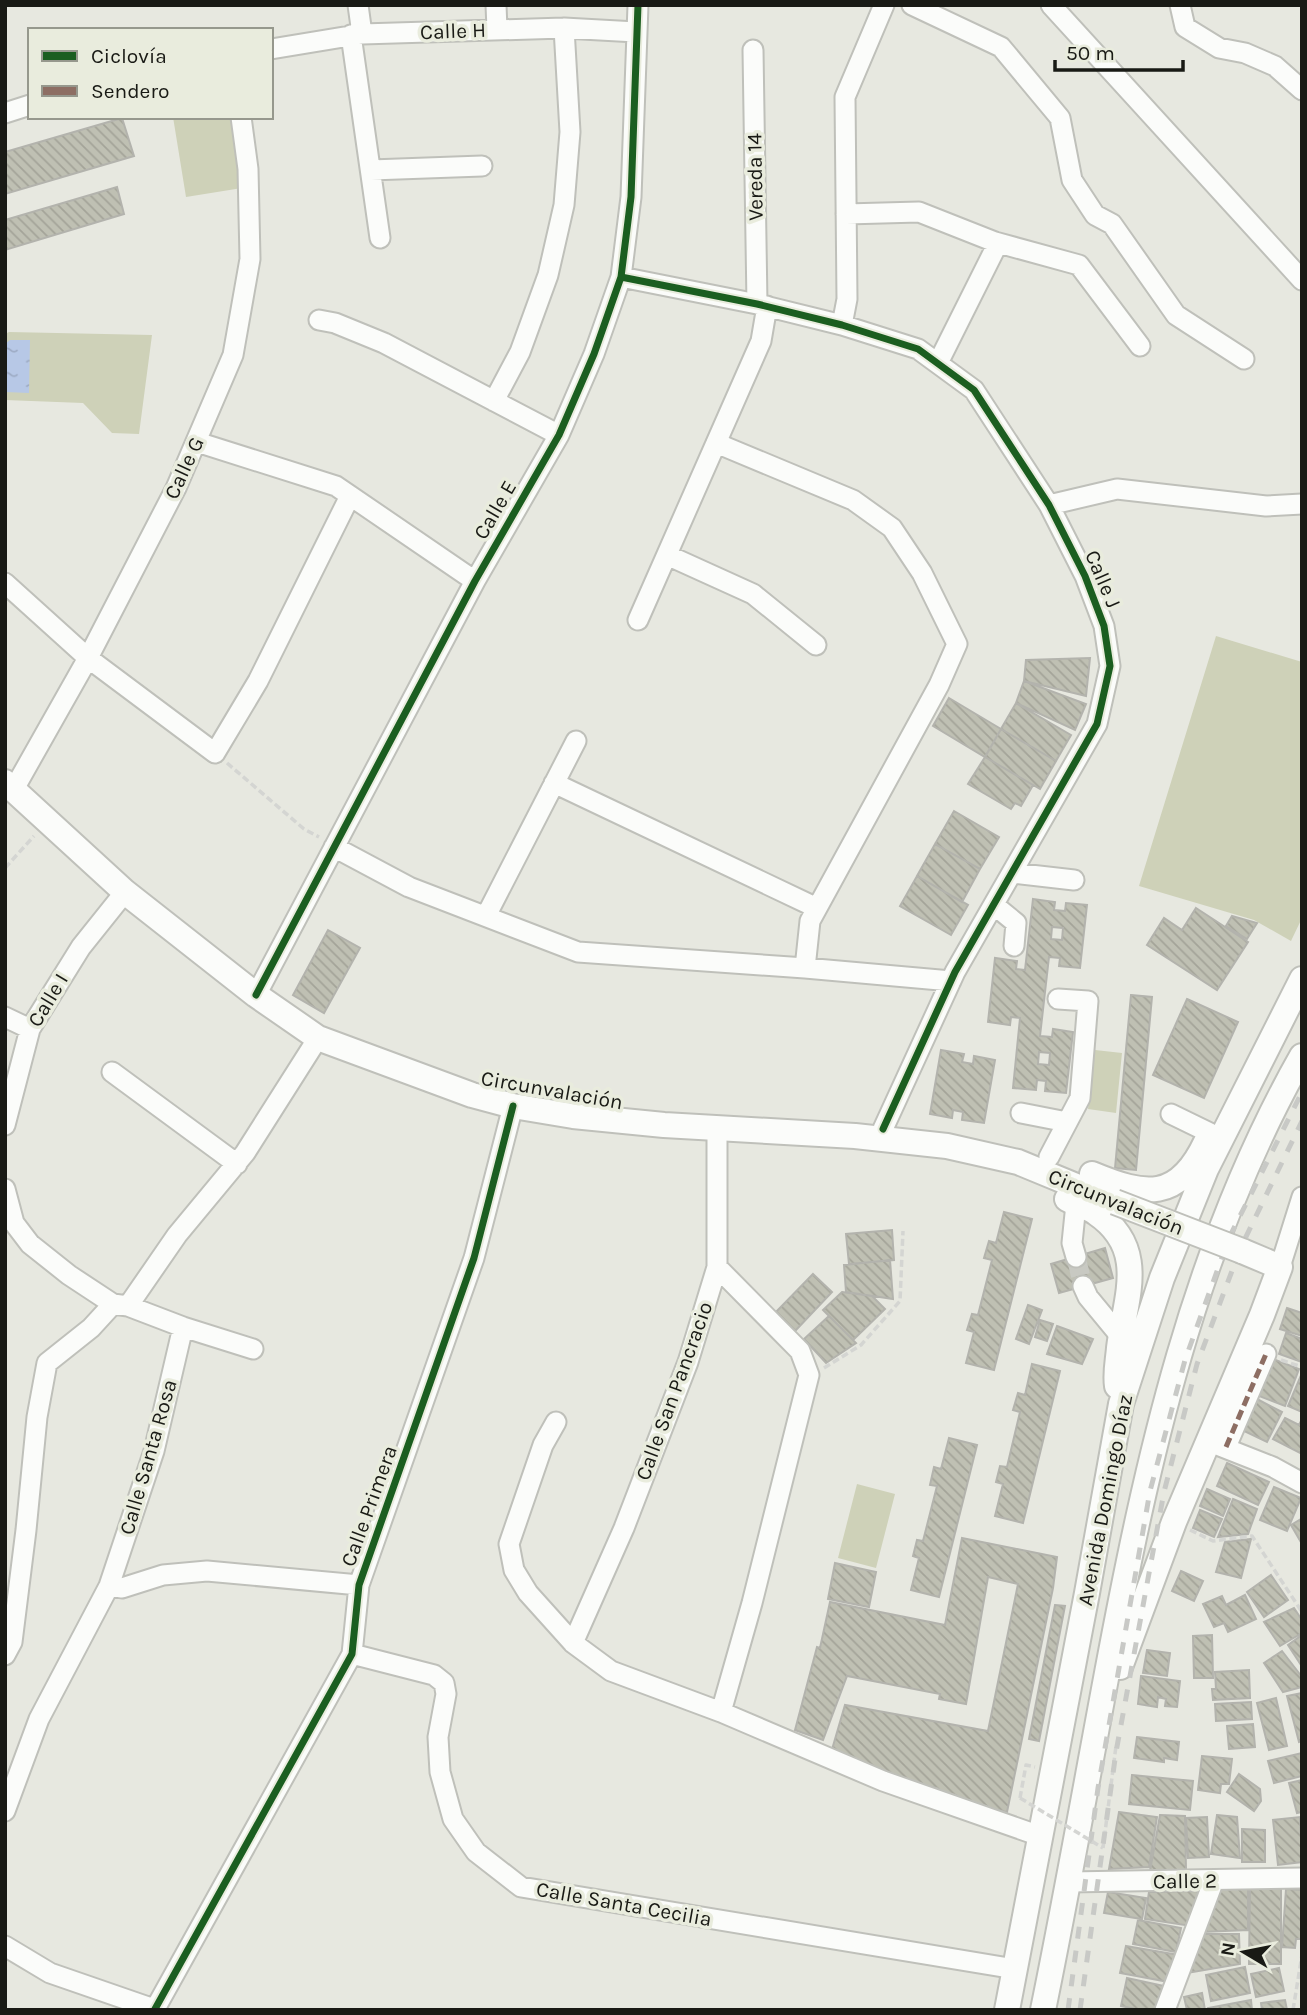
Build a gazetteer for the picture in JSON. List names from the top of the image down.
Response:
{
  "streets": {
    "main road": ["Circunvalación", "Avenida Domingo Díaz"],
    "street": [
      "Calle H",
      "Vereda 14",
      "Calle G",
      "Calle E",
      "Calle J",
      "Calle I",
      "Calle San Pancracio",
      "Calle Santa Rosa",
      "Calle Primera",
      "Calle 2",
      "Calle Santa Cecilia"
    ]
  },
  "crossings": [
    ["Calle H", "Calle E"],
    ["Vereda 14", "Calle J"],
    ["Calle G", "Circunvalación"],
    ["Calle E", "Calle J"],
    ["Calle E", "Circunvalación"],
    ["Calle I", "Circunvalación"],
    ["Circunvalación", "Calle San Pancracio"],
    ["Circunvalación", "Calle Primera"],
    ["Avenida Domingo Díaz", "Calle 2"],
    ["Avenida Domingo Díaz", "Calle Santa Cecilia"],
    ["Calle Primera", "Calle Santa Cecilia"]
  ],
  "legend": ["Ciclovía", "Sendero"],
  "scale_bar": "50 m",
  "north": "left"
}
